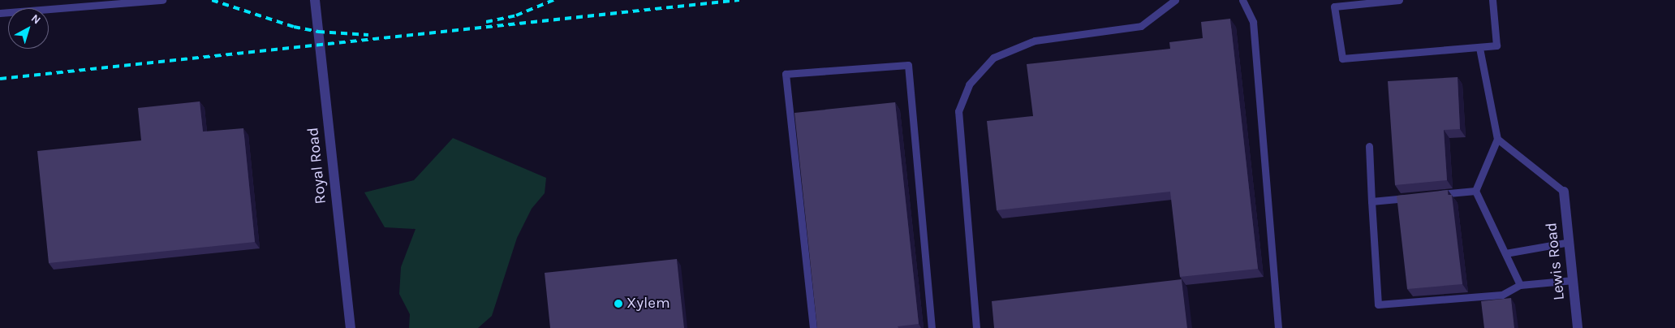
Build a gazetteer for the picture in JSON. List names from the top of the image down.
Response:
{
  "streets": {
    "street": ["Royal Road", "Lewis Road"]
  },
  "places": ["Xylem"],
  "north": "top right"
}
